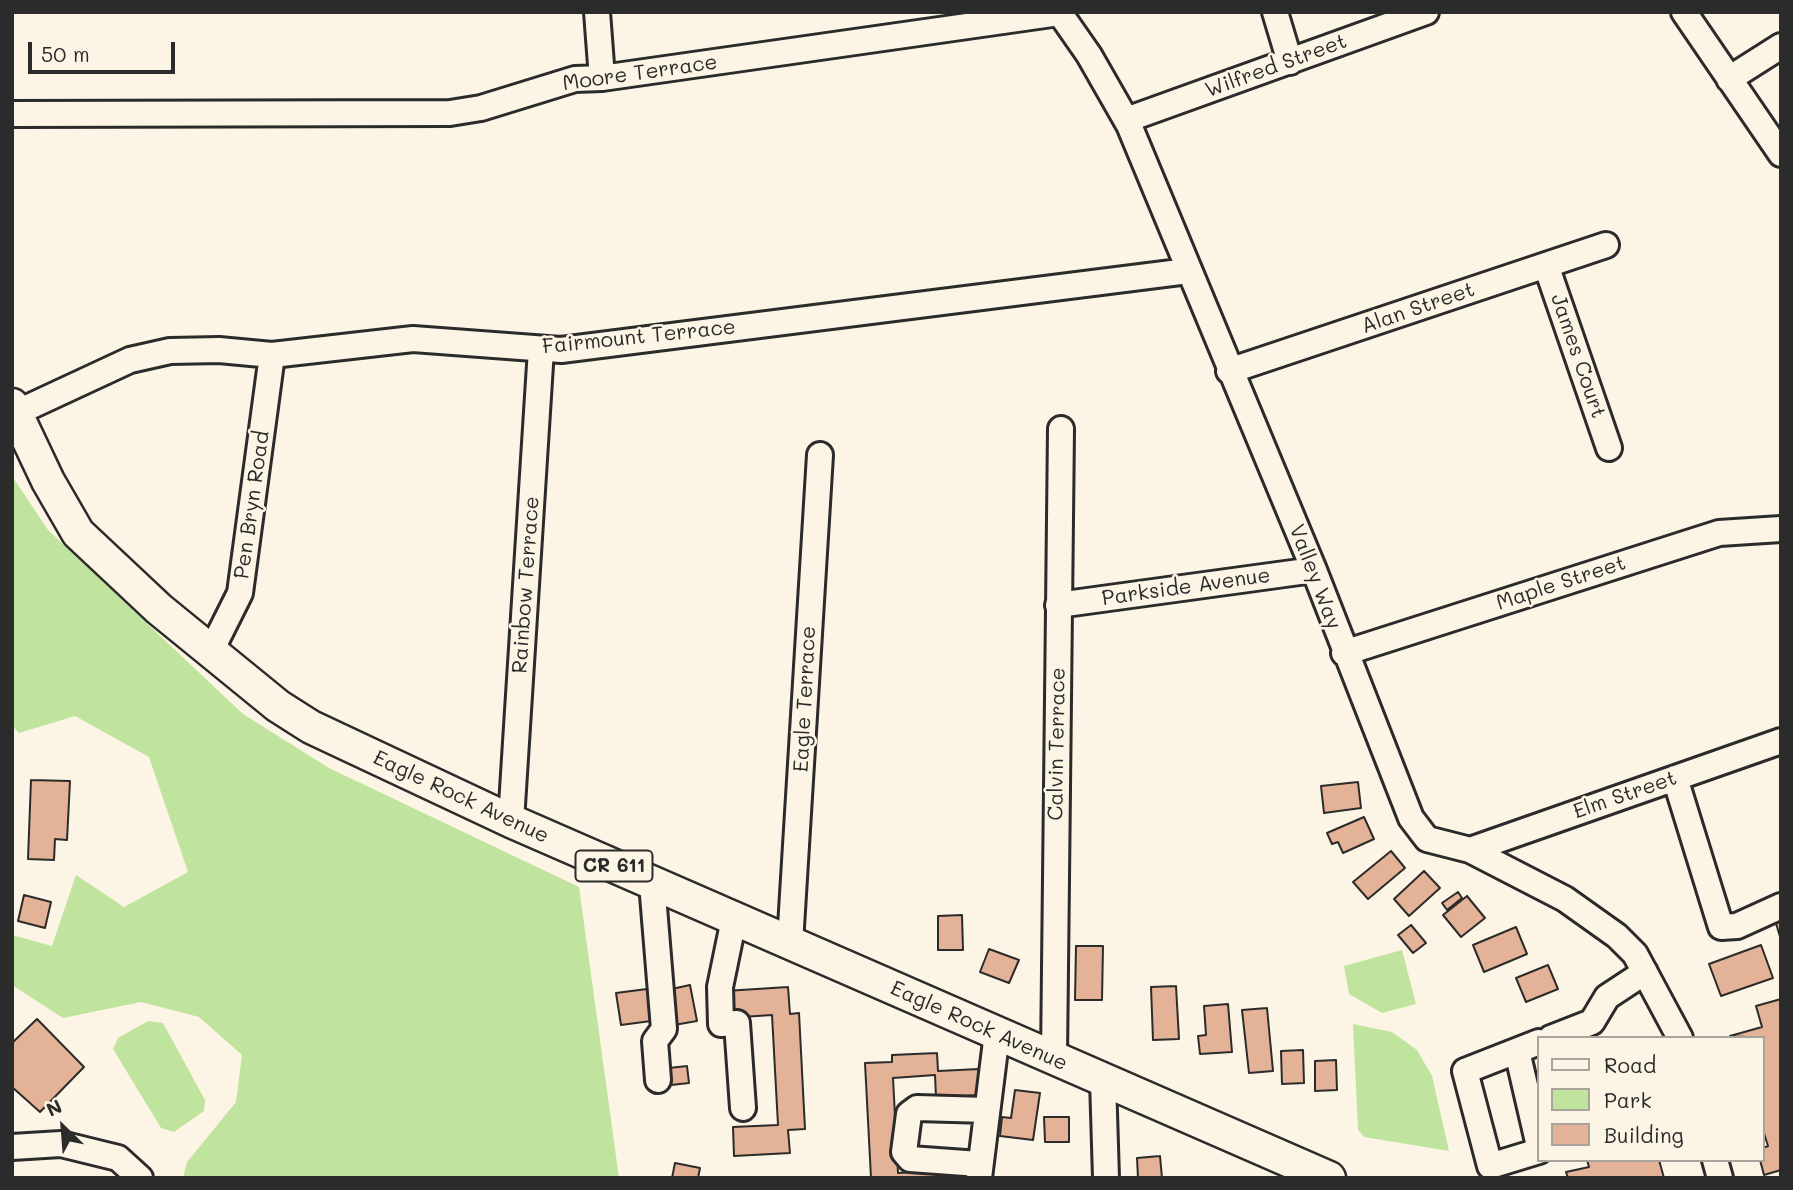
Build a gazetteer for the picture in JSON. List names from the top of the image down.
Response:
{
  "streets": {
    "main road": ["Eagle Rock Avenue", "CR 611"],
    "street": [
      "Wilfred Street",
      "Moore Terrace",
      "Alan Street",
      "Fairmount Terrace",
      "James Court",
      "Pen Bryn Road",
      "Valley Way",
      "Maple Street",
      "Rainbow Terrace",
      "Parkside Avenue",
      "Eagle Terrace",
      "Calvin Terrace",
      "Elm Street"
    ]
  },
  "crossings": [
    ["Wilfred Street", "Valley Way"],
    ["Moore Terrace", "Valley Way"],
    ["Alan Street", "James Court"],
    ["Alan Street", "Valley Way"],
    ["Fairmount Terrace", "Pen Bryn Road"],
    ["Fairmount Terrace", "Valley Way"],
    ["Fairmount Terrace", "Rainbow Terrace"],
    ["Fairmount Terrace", "Eagle Rock Avenue"],
    ["Pen Bryn Road", "Eagle Rock Avenue"],
    ["Valley Way", "Maple Street"],
    ["Valley Way", "Parkside Avenue"],
    ["Valley Way", "Elm Street"],
    ["Rainbow Terrace", "Eagle Rock Avenue"],
    ["Parkside Avenue", "Calvin Terrace"],
    ["Eagle Terrace", "Eagle Rock Avenue"],
    ["Calvin Terrace", "Eagle Rock Avenue"]
  ],
  "legend": ["Road", "Park", "Building"],
  "scale_bar": "50 m",
  "north": "top left"
}
